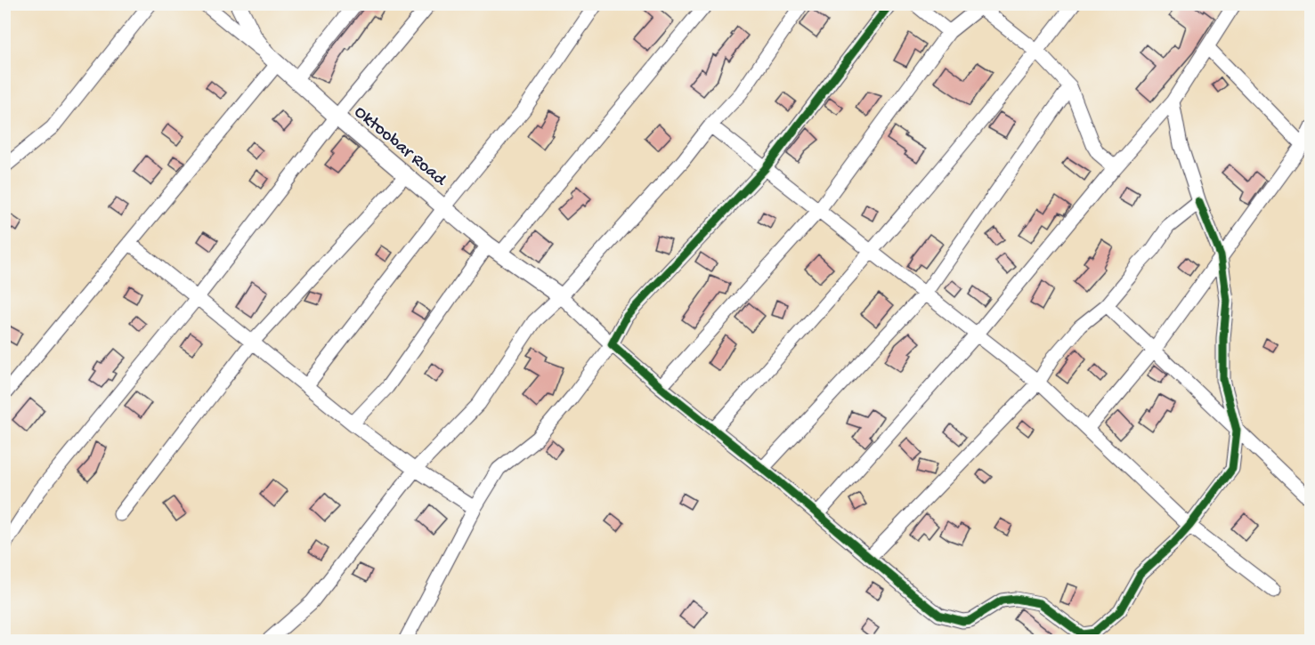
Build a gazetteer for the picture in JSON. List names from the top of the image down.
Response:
{
  "streets": {
    "street": ["Oktoobar Road"]
  }
}
